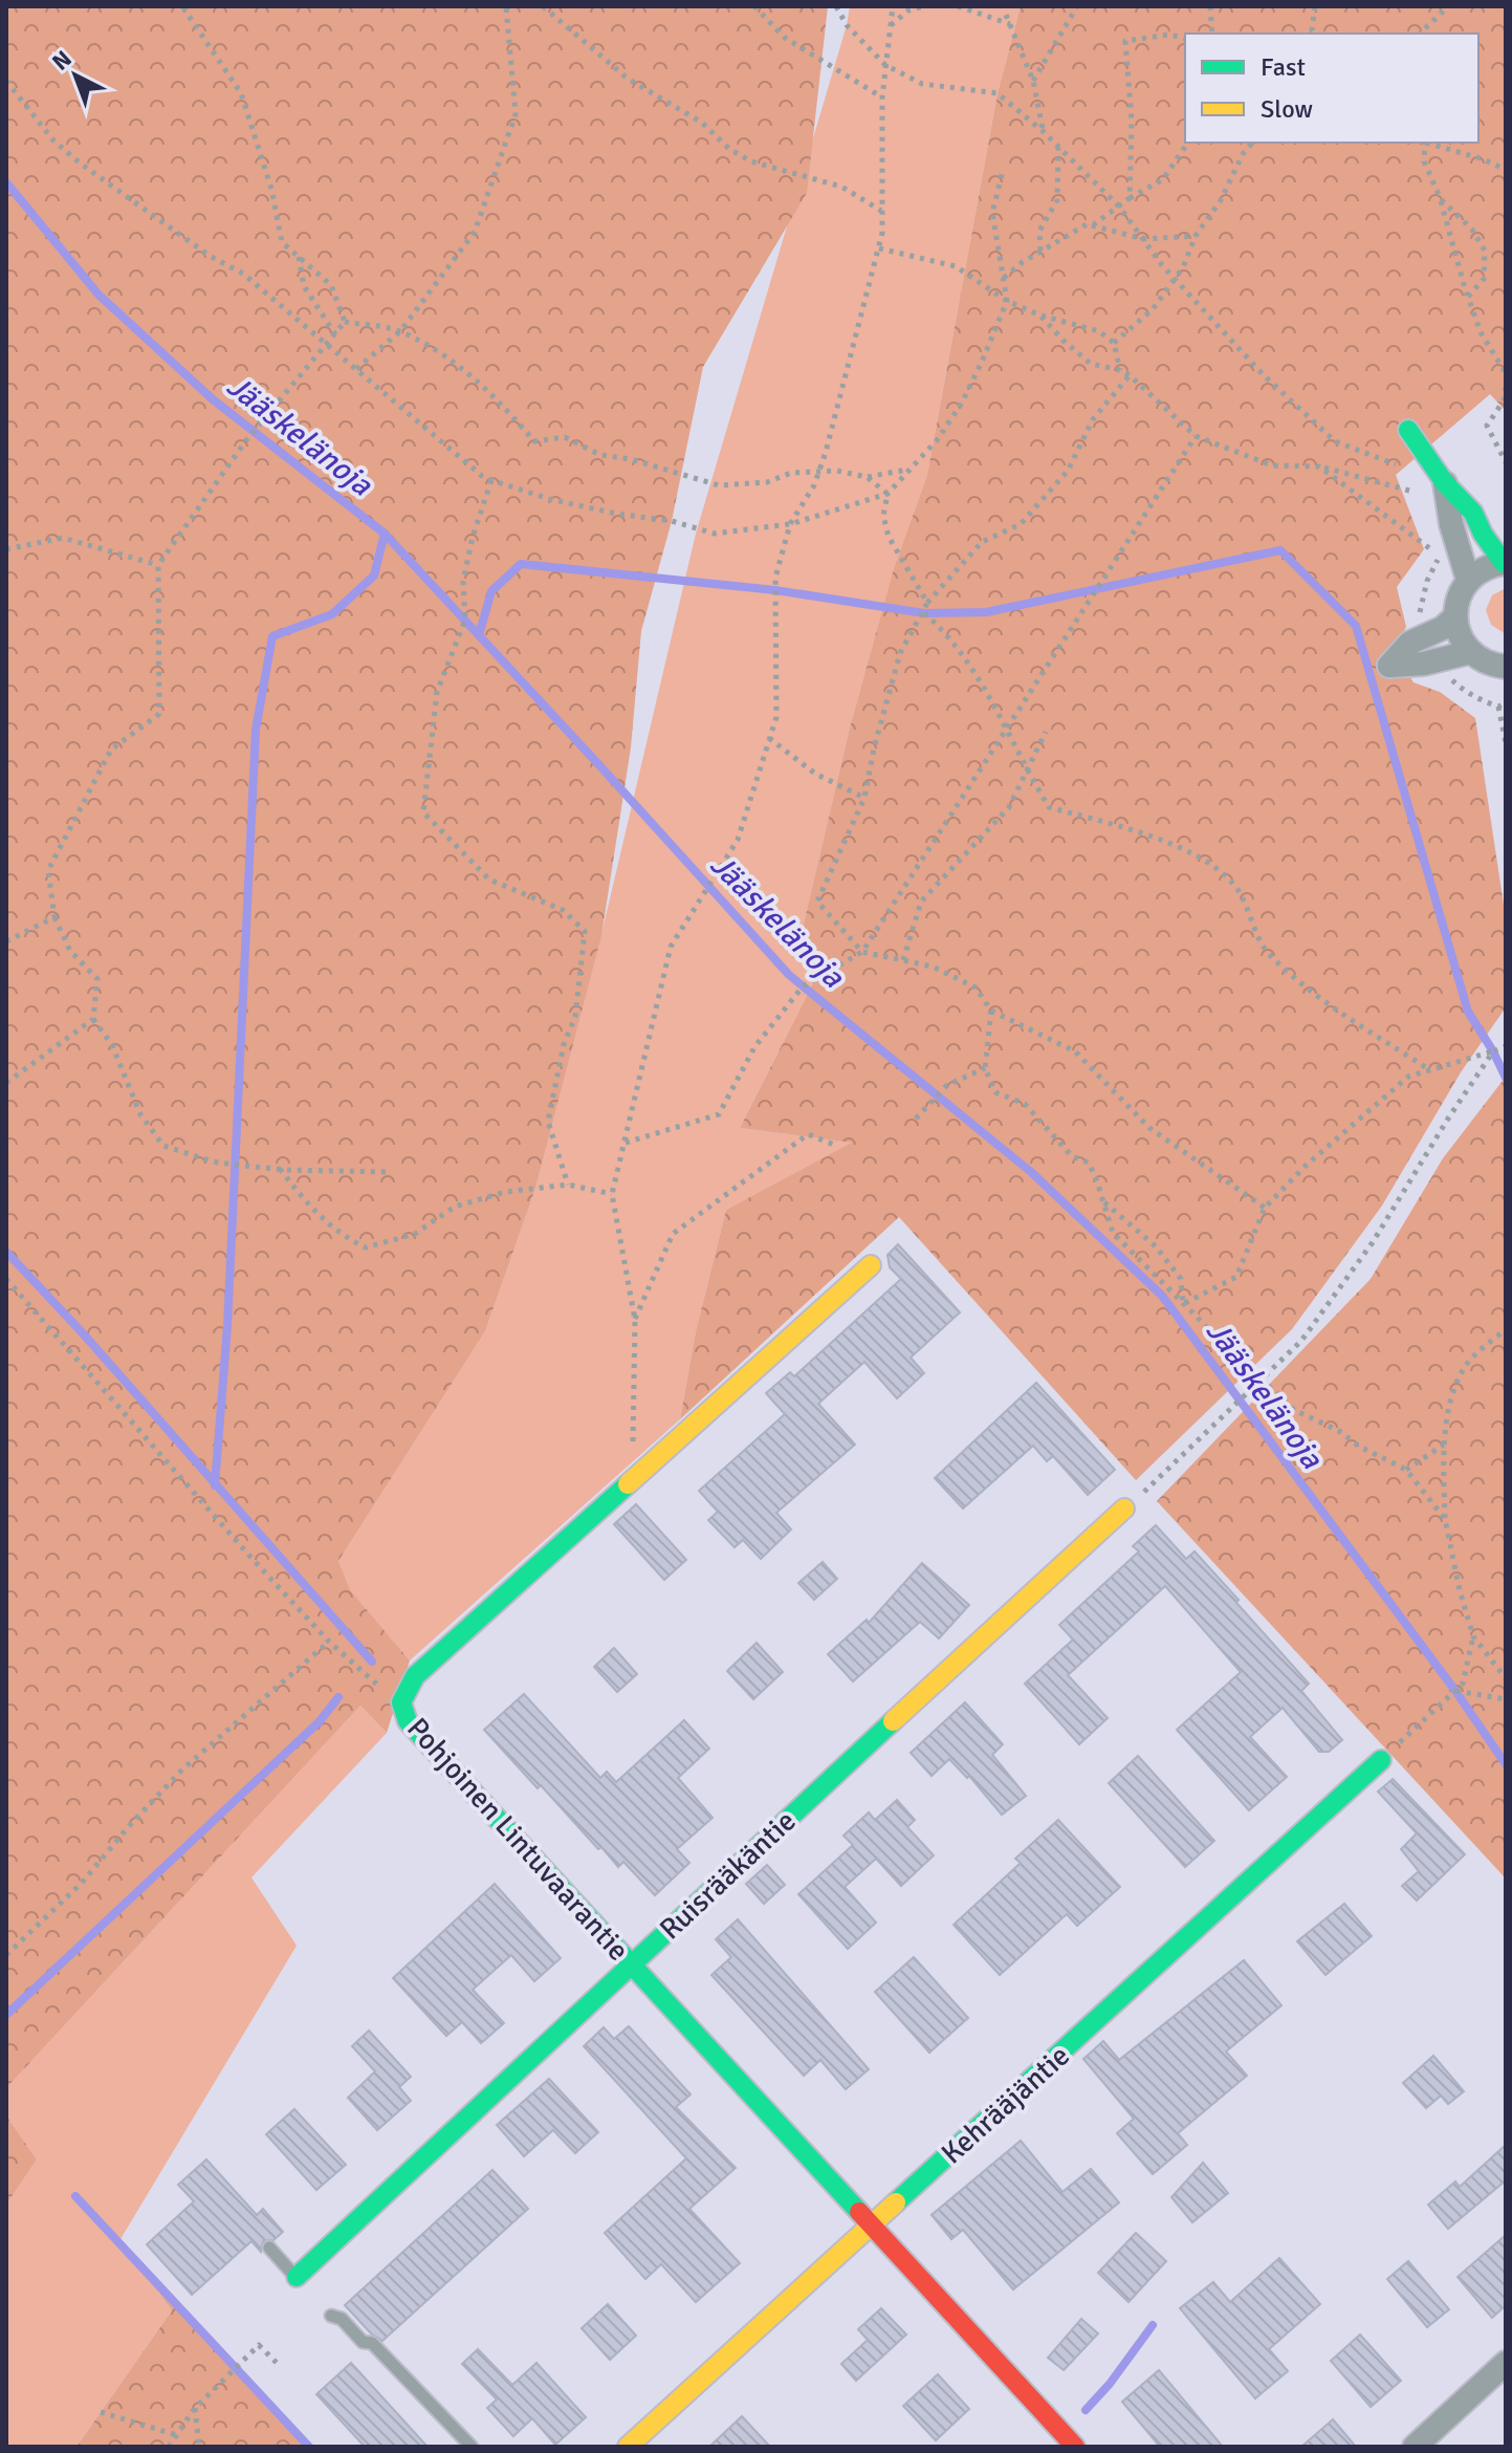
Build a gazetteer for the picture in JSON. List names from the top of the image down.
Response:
{
  "streets": {
    "street": ["Pohjoinen Lintuvaarantie", "Ruisrääkäntie", "Kehrääjäntie"]
  },
  "crossings": [
    ["Pohjoinen Lintuvaarantie", "Ruisrääkäntie"],
    ["Pohjoinen Lintuvaarantie", "Kehrääjäntie"]
  ],
  "water": ["Jääskelänoja"],
  "legend": ["Fast", "Slow"],
  "north": "top left"
}
